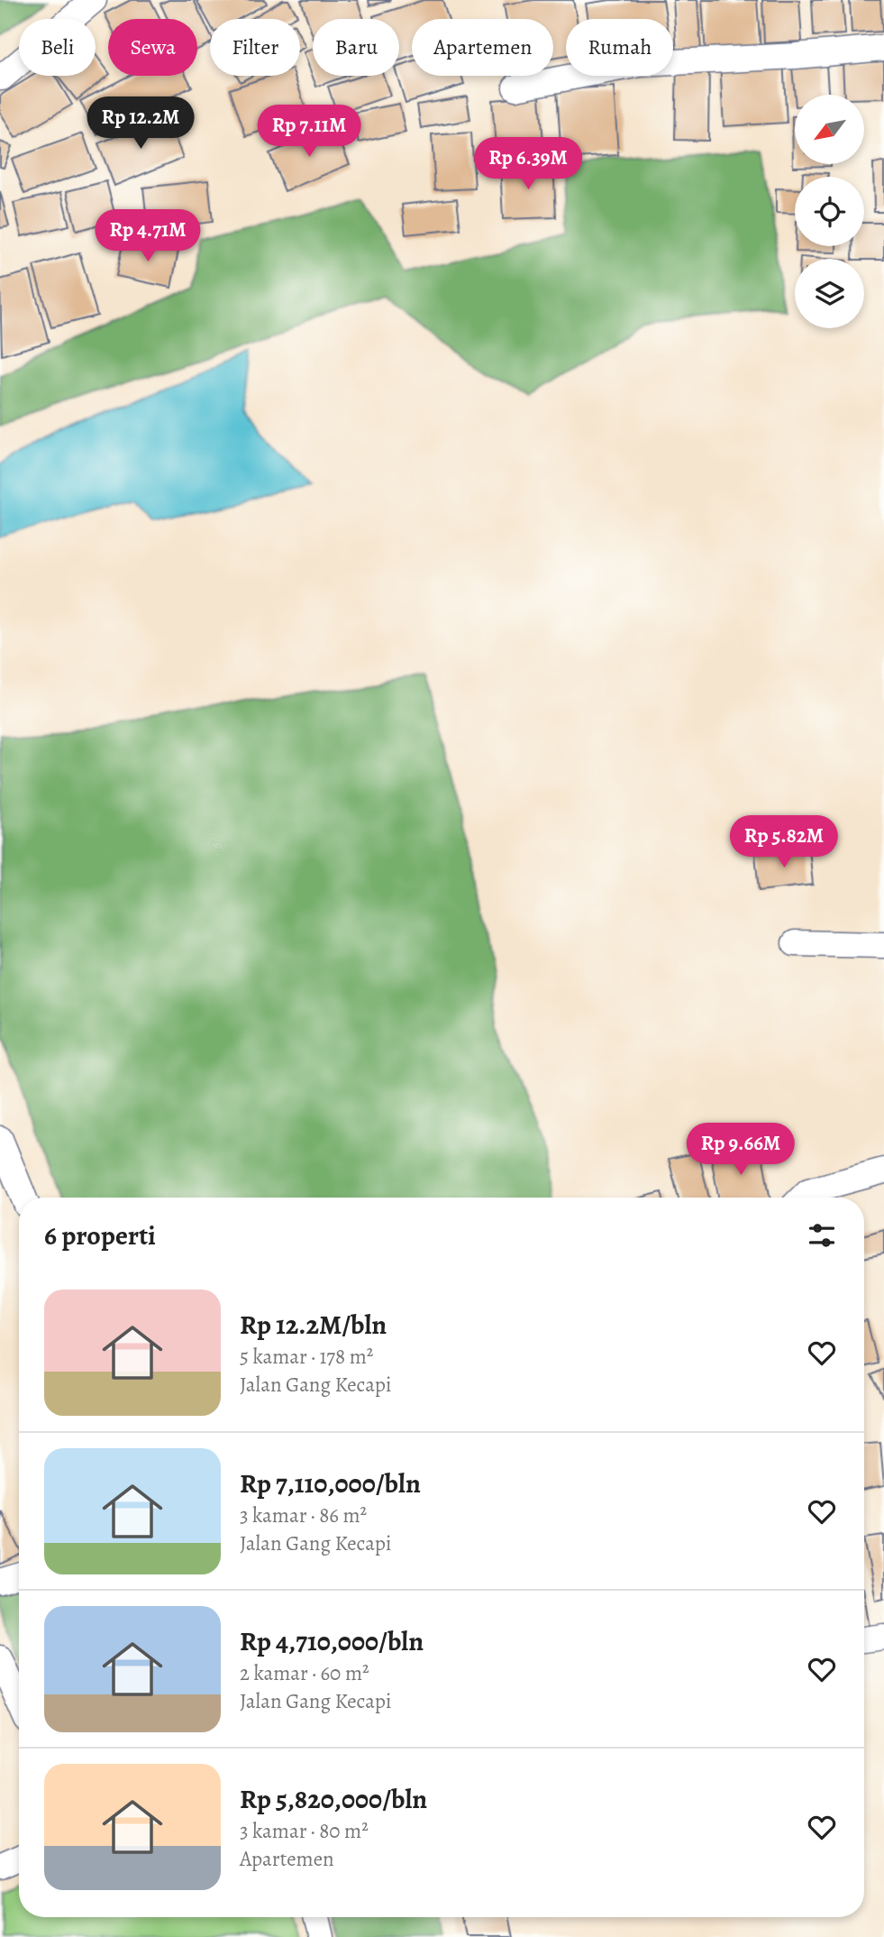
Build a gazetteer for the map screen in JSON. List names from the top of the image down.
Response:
{
  "north": "bottom left",
  "page": {
    "chip": [
      "Beli",
      "Sewa",
      "Filter",
      "Baru",
      "Apartemen",
      "Rumah"
    ],
    "price": [
      "Rp 12.2M",
      "Rp 7.11M",
      "Rp 6.39M",
      "Rp 4.71M",
      "Rp 5.82M",
      "Rp 9.66M"
    ],
    "heading": "6 properti",
    "list": [
      {
        "name": "Rp 12.2M/bln",
        "note": "5 kamar · 178 m² · Jalan Gang Kecapi"
      },
      {
        "name": "Rp 7,110,000/bln",
        "note": "3 kamar · 86 m² · Jalan Gang Kecapi"
      },
      {
        "name": "Rp 4,710,000/bln",
        "note": "2 kamar · 60 m² · Jalan Gang Kecapi"
      },
      {
        "name": "Rp 5,820,000/bln",
        "note": "3 kamar · 80 m² · Apartemen"
      }
    ]
  }
}
